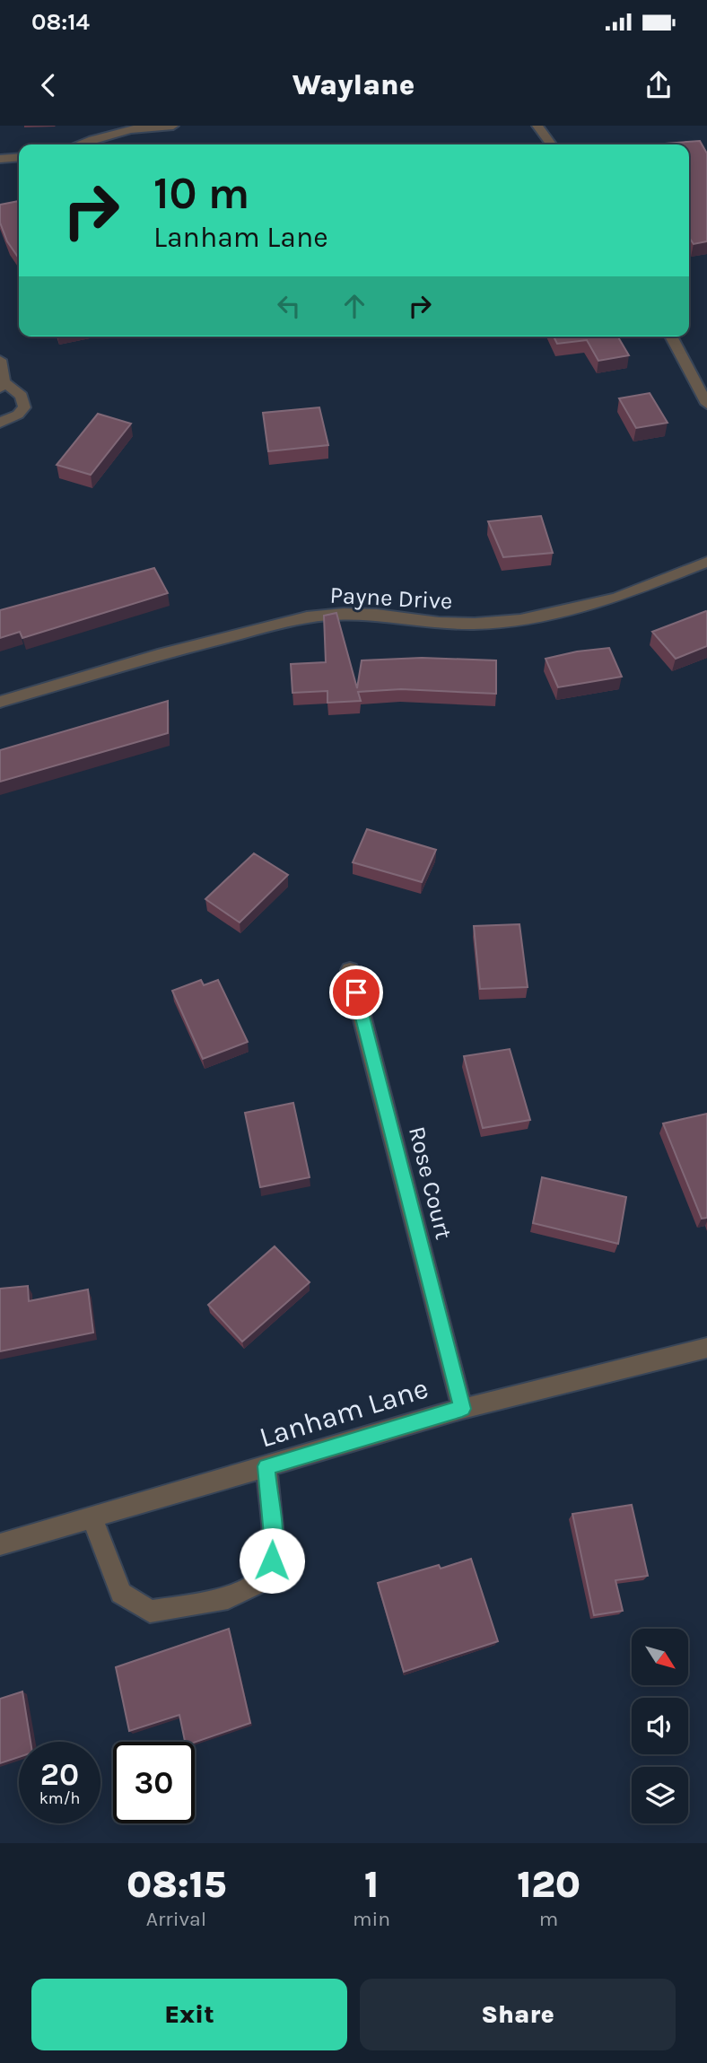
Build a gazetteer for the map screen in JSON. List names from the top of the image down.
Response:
{
  "streets": {
    "street": ["Payne Drive", "Rose Court", "Lanham Lane"]
  },
  "crossings": [
    ["Rose Court", "Lanham Lane"]
  ],
  "north": "bottom right",
  "page": {
    "status": "08:14",
    "header": "Waylane",
    "turn": ["10 m", "Lanham Lane"],
    "speed": "20 km/h",
    "limit": "30",
    "eta": [
      "08:15",
      "Arrival",
      "1",
      "min",
      "120",
      "m"
    ],
    "buttons": ["Exit", "Share"]
  }
}
